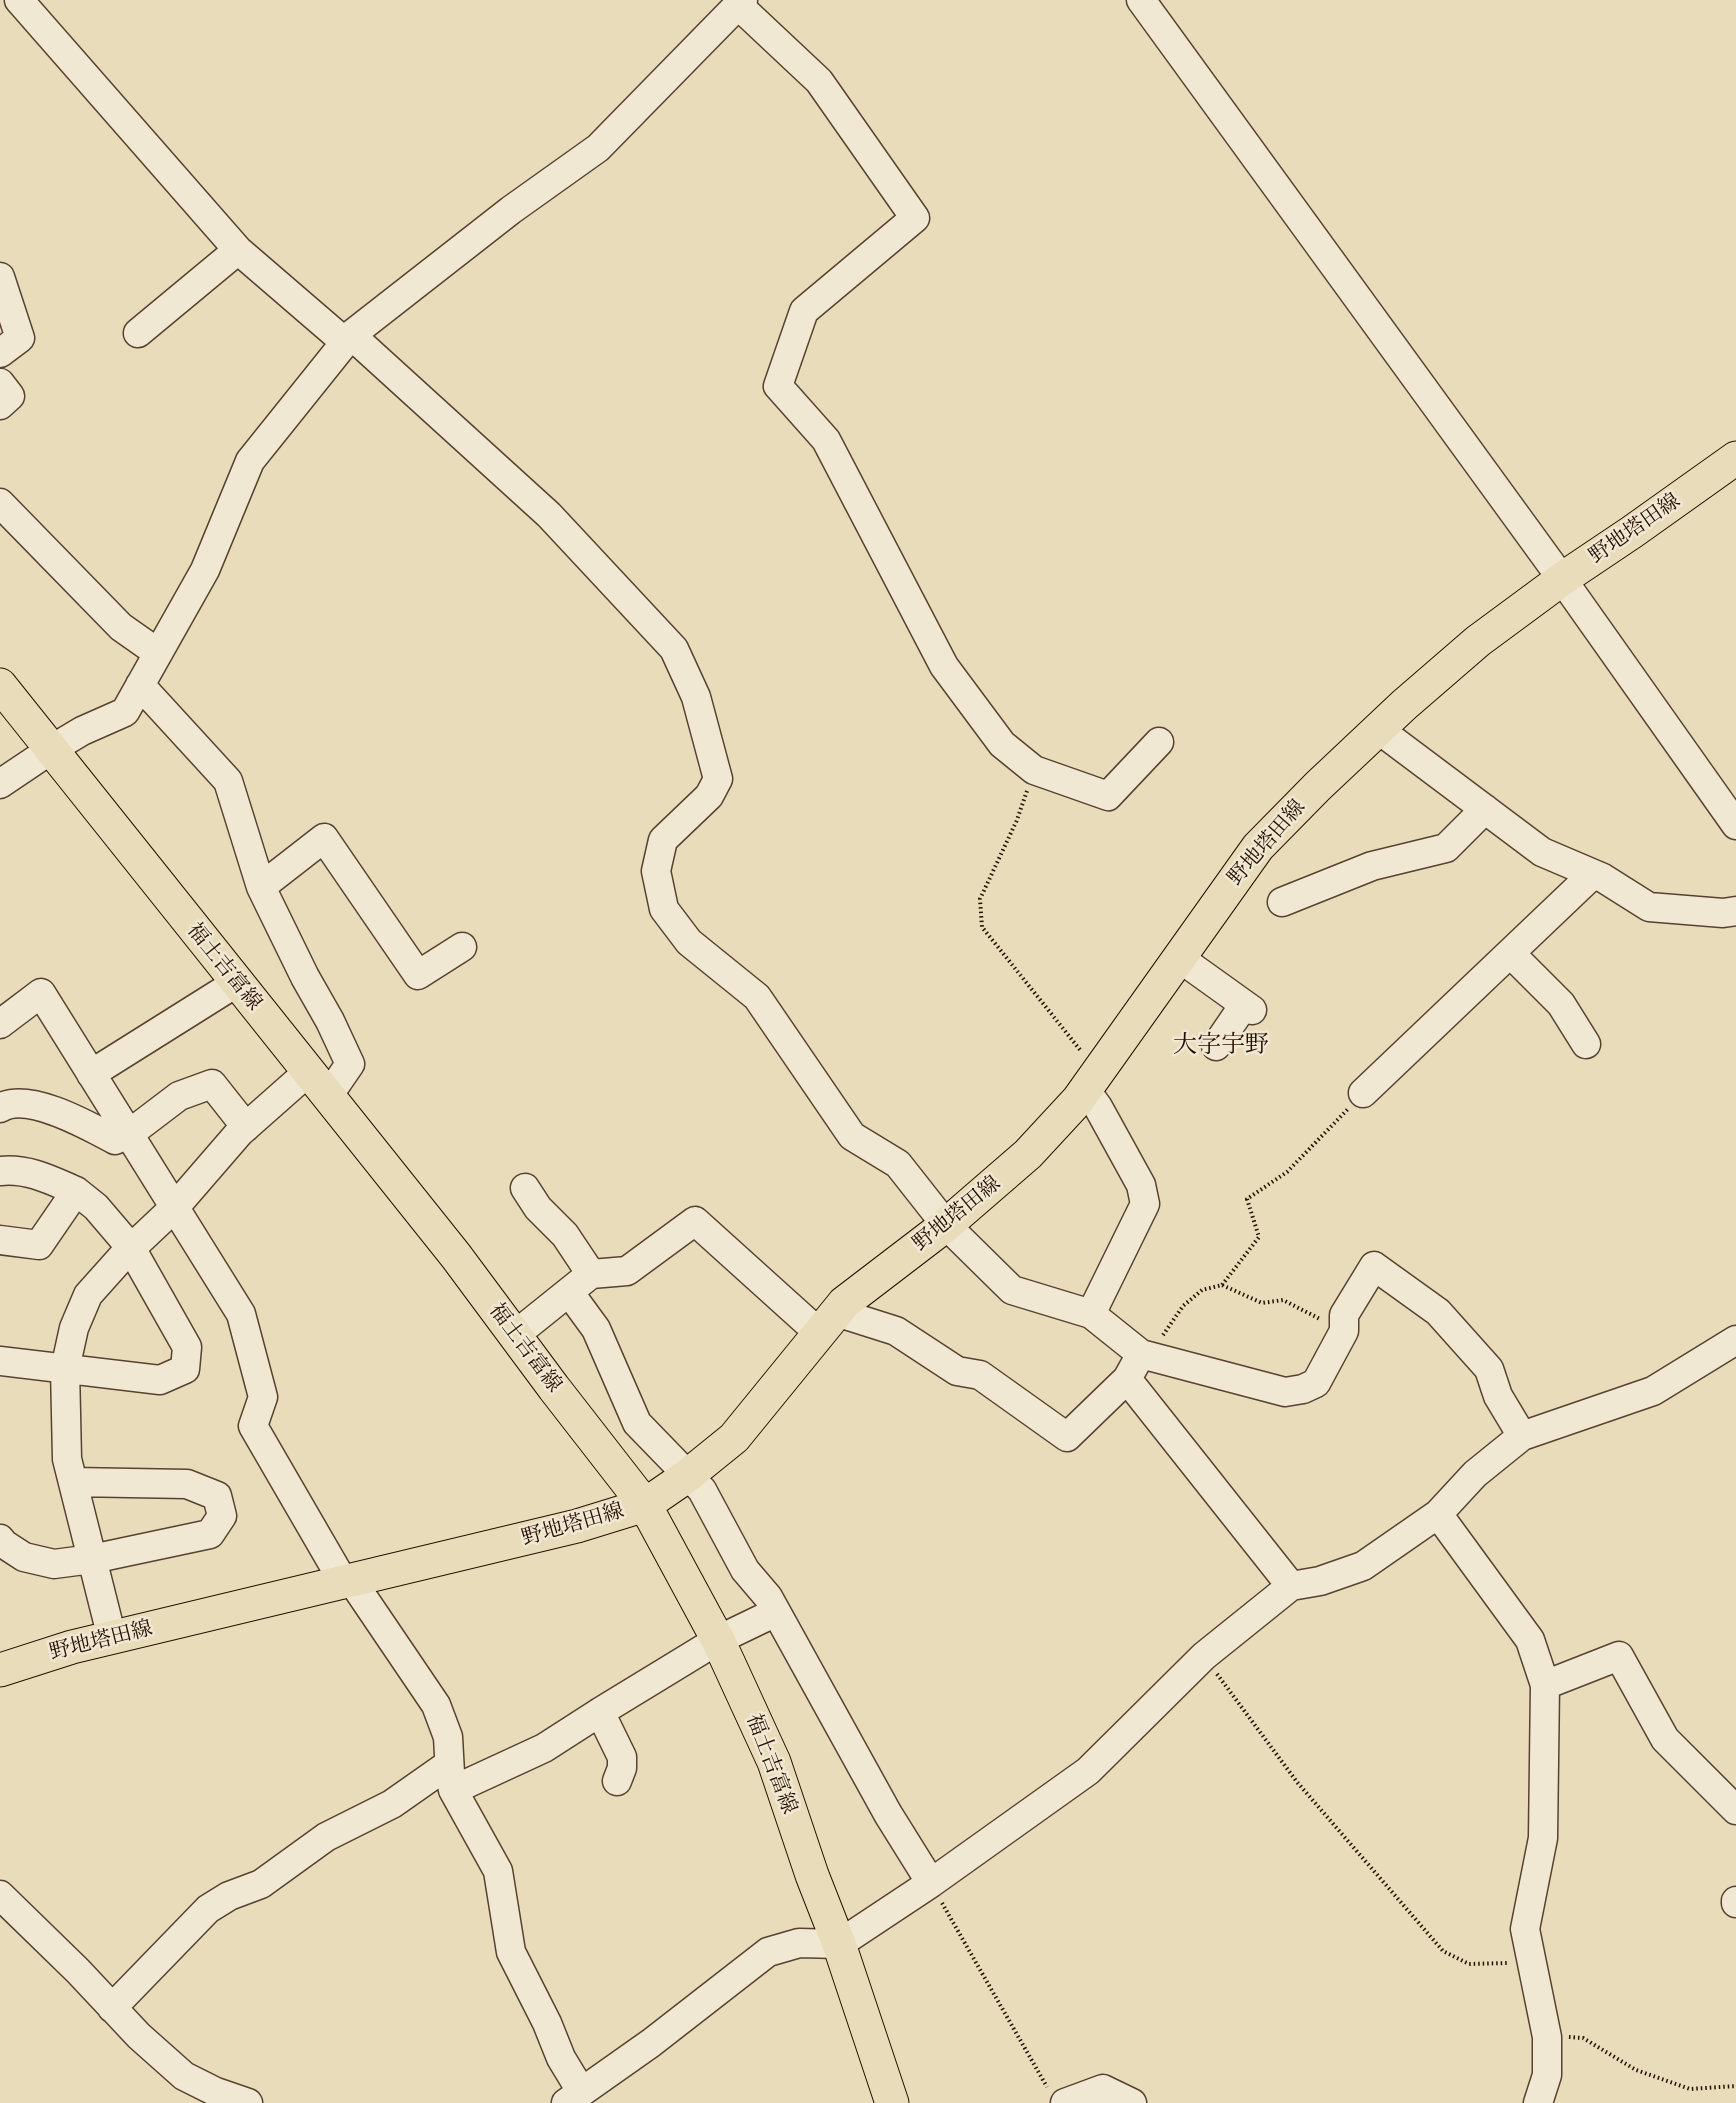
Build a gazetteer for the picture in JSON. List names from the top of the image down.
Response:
{
  "streets": {
    "main road": ["野地塔田線", "福土吉富線"]
  },
  "crossings": [
    ["野地塔田線", "福土吉富線"]
  ],
  "districts": ["大字宇野"]
}
